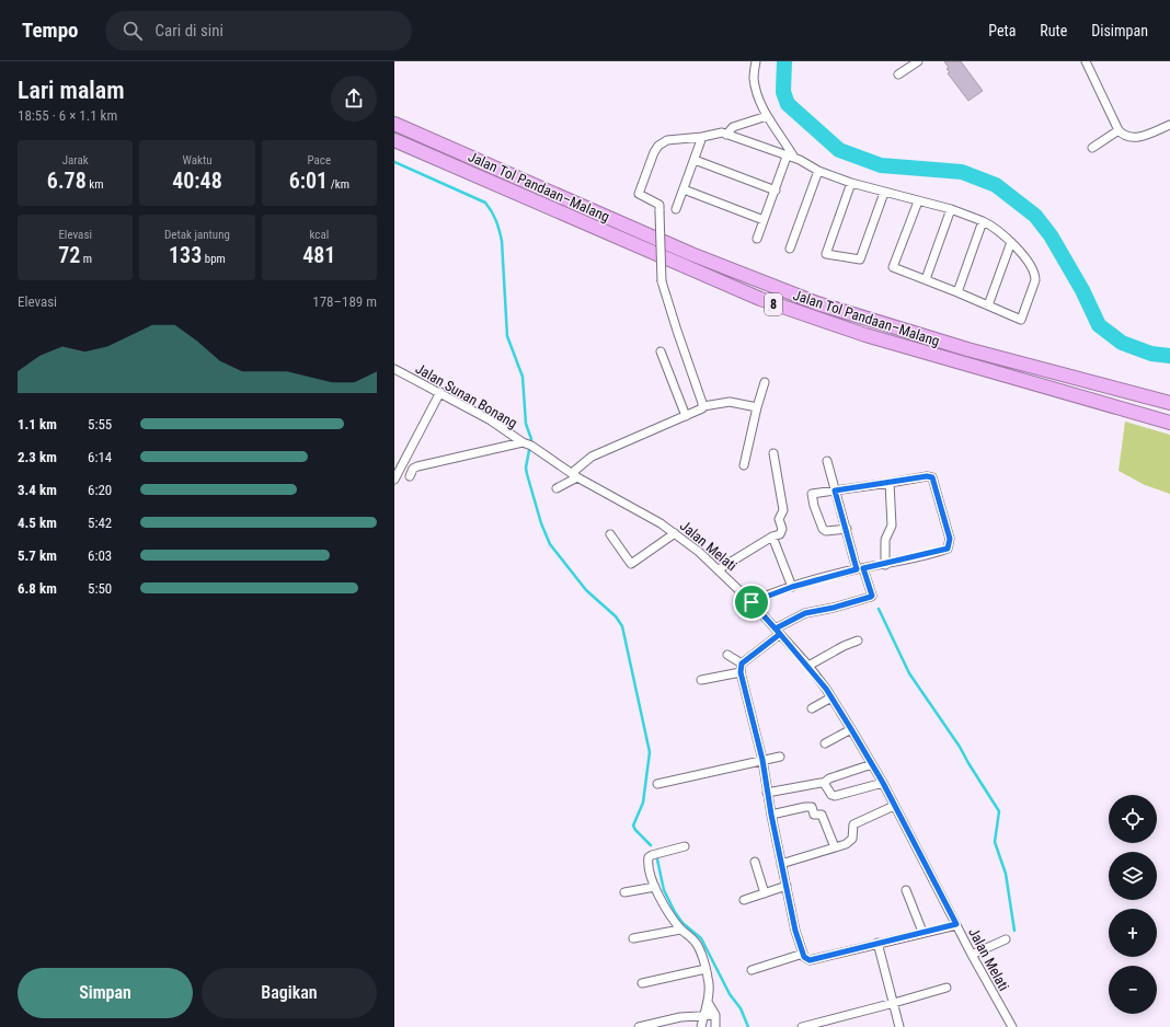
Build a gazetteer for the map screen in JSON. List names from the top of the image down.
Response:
{
  "streets": {
    "highway": ["Jalan Tol Pandaan–Malang", "8"],
    "street": ["Jalan Sunan Bonang", "Jalan Melati"]
  },
  "crossings": [
    ["Jalan Sunan Bonang", "Jalan Melati"]
  ],
  "page": {
    "header": "Tempo",
    "search": "Cari di sini",
    "nav": ["Peta", "Rute", "Disimpan"],
    "heading": ["Lari malam", "18:55 · 6 × 1.1 km"],
    "stats": [
      ["Jarak", "6.78 km"],
      ["Waktu", "40:48"],
      ["Pace", "6:01 /km"],
      ["Elevasi", "72 m"],
      ["Detak jantung", "133 bpm"],
      ["kcal", "481"]
    ],
    "chart": ["Elevasi", "178–189 m"],
    "list": [
      {
        "name": "1.1 km",
        "note": "5:55"
      },
      {
        "name": "2.3 km",
        "note": "6:14"
      },
      {
        "name": "3.4 km",
        "note": "6:20"
      },
      {
        "name": "4.5 km",
        "note": "5:42"
      },
      {
        "name": "5.7 km",
        "note": "6:03"
      },
      {
        "name": "6.8 km",
        "note": "5:50"
      }
    ],
    "map_buttons": ["+", "−"],
    "buttons": ["Simpan", "Bagikan"]
  }
}
